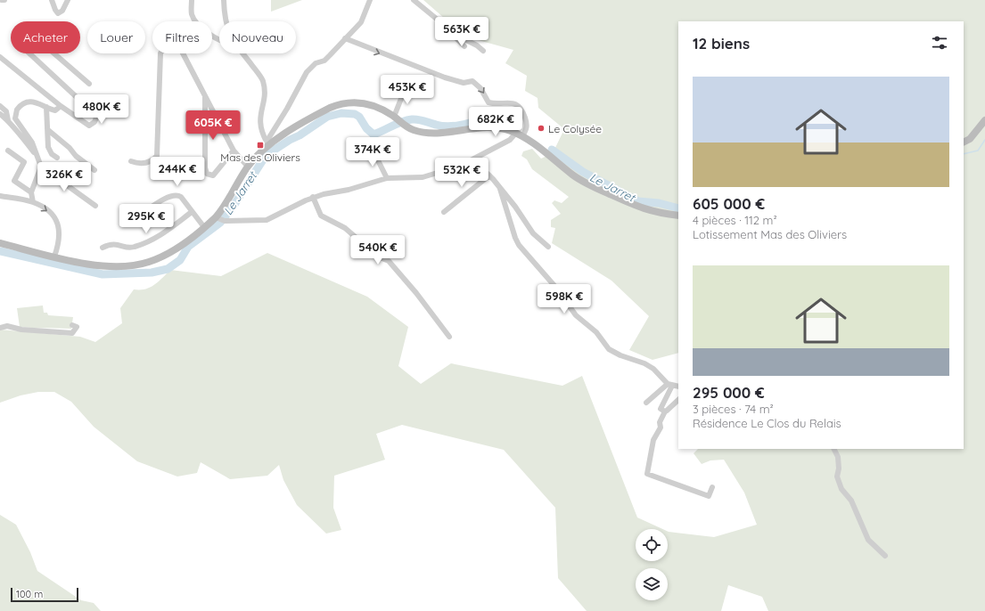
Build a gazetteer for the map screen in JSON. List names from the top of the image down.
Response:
{
  "water": ["Le Jarret"],
  "places": {
    "other": ["Le Colysée"],
    "transit": ["Mas des Oliviers"]
  },
  "scale_bar": "100 m",
  "page": {
    "price": [
      "563K €",
      "453K €",
      "480K €",
      "682K €",
      "605K €",
      "374K €",
      "244K €",
      "532K €",
      "326K €",
      "295K €",
      "540K €",
      "598K €"
    ],
    "chip": [
      "Acheter",
      "Louer",
      "Filtres",
      "Nouveau"
    ],
    "heading": "12 biens",
    "list": [
      {
        "name": "605 000 €",
        "note": "4 pièces · 112 m² · Lotissement Mas des Oliviers"
      },
      {
        "name": "295 000 €",
        "note": "3 pièces · 74 m² · Résidence Le Clos du Relais"
      }
    ],
    "scale": "100 m"
  }
}
